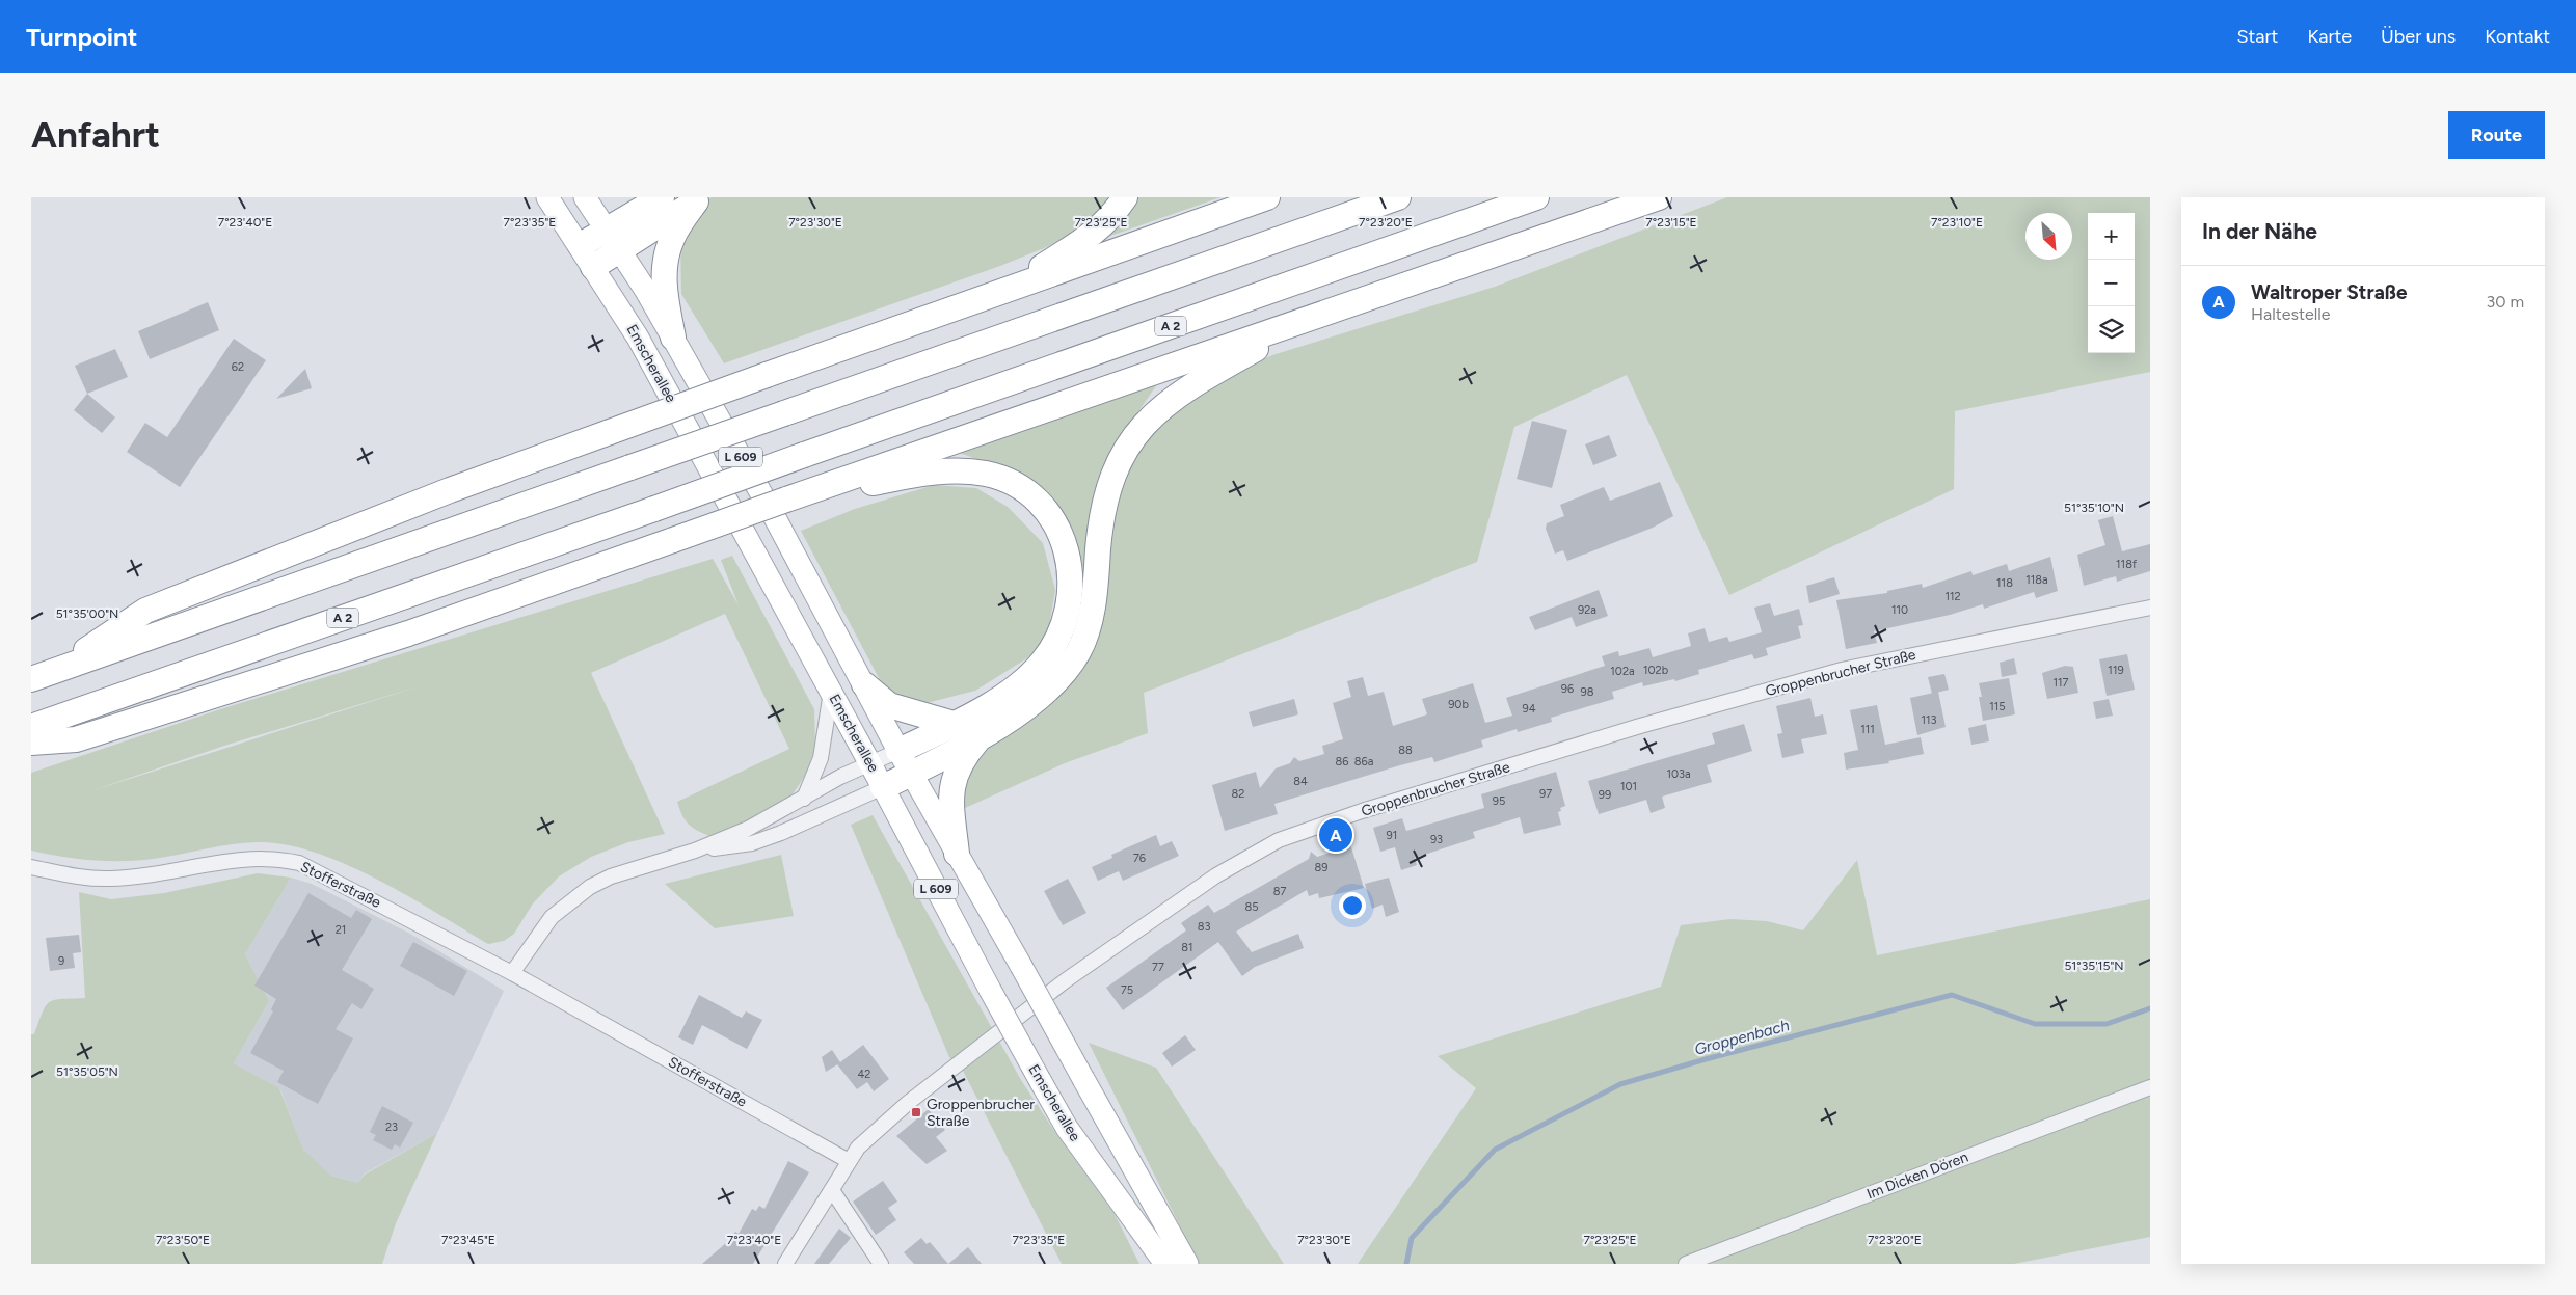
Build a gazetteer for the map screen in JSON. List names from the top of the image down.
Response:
{
  "streets": {
    "highway": ["A 2"],
    "main road": ["Emscherallee", "L 609"],
    "street": ["Groppenbrucher Straße", "Stofferstraße", "Im Dicken Dören"]
  },
  "crossings": [
    ["Groppenbrucher Straße", "Stofferstraße"]
  ],
  "water": ["Groppenbach"],
  "places": {
    "transit": ["Groppenbrucher Straße"]
  },
  "house_numbers": [
    "62",
    "118f",
    "118a",
    "118",
    "112",
    "92a",
    "110",
    "102b",
    "119",
    "102a",
    "117",
    "96",
    "98",
    "90b",
    "115",
    "94",
    "113",
    "111",
    "88",
    "86",
    "86a",
    "103a",
    "84",
    "101",
    "82",
    "97",
    "99",
    "95",
    "91",
    "93",
    "76",
    "89",
    "87",
    "85",
    "83",
    "21",
    "81",
    "9",
    "77",
    "75",
    "42",
    "23"
  ],
  "north": "bottom right",
  "page": {
    "header": "Turnpoint",
    "nav": [
      "Start",
      "Karte",
      "Über uns",
      "Kontakt"
    ],
    "buttons": "Route",
    "title": "Anfahrt",
    "heading": "In der Nähe",
    "map_buttons": ["+", "−"],
    "list": [
      {
        "mark": "A",
        "name": "Waltroper Straße",
        "note": "Haltestelle",
        "value": "30 m"
      }
    ],
    "pins": "A"
  },
  "coordinates": [
    "7°23'40\"E",
    "7°23'35\"E",
    "7°23'30\"E",
    "7°23'15\"E",
    "7°23'10\"E",
    "7°23'25\"E",
    "7°23'20\"E",
    "51°35'10\"N",
    "51°35'00\"N",
    "51°35'15\"N",
    "51°35'05\"N",
    "7°23'50\"E",
    "7°23'45\"E"
  ]
}
